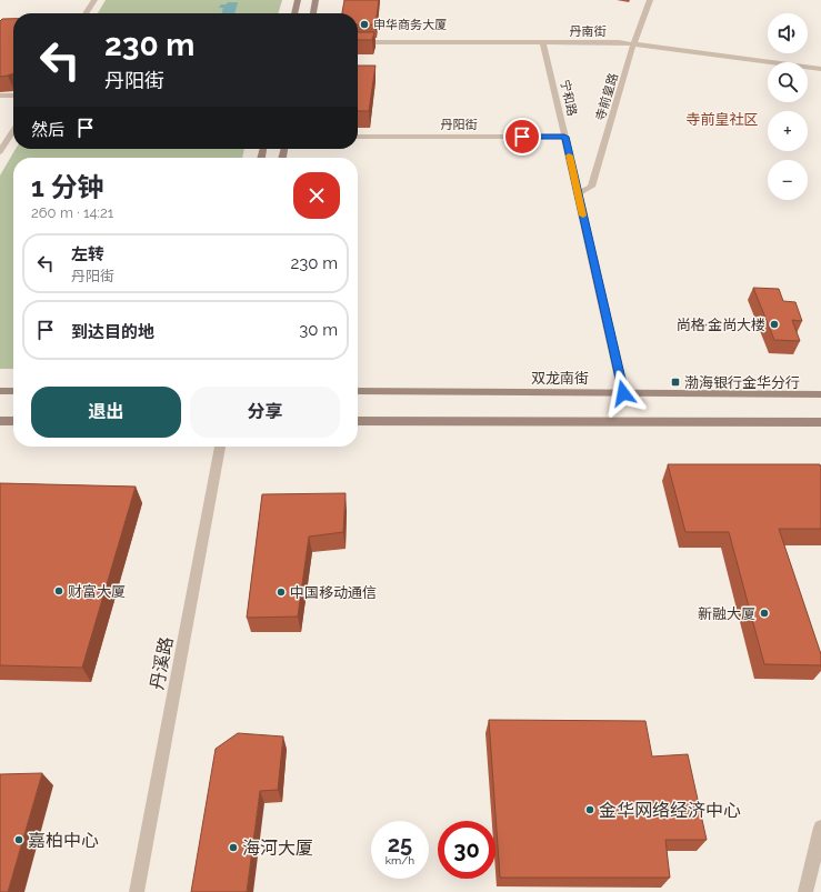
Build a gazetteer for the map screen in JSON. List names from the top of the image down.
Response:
{
  "streets": {
    "main road": ["双龙南街"],
    "street": [
      "丹南街",
      "寺前皇路",
      "宁和路",
      "丹阳街",
      "丹溪路"
    ]
  },
  "crossings": [
    ["丹南街", "寺前皇路"],
    ["丹南街", "宁和路"],
    ["寺前皇路", "宁和路"],
    ["宁和路", "丹阳街"],
    ["宁和路", "双龙南街"]
  ],
  "districts": ["寺前皇社区"],
  "places": {
    "other": [
      "申华商务大厦",
      "尚格·金尚大楼",
      "财富大厦",
      "中国移动通信",
      "新融大厦",
      "金华网络经济中心",
      "嘉柏中心",
      "海河大厦"
    ],
    "transit": ["渤海银行金华分行"]
  },
  "page": {
    "map_buttons": ["+", "−"],
    "turn": ["230 m", "丹阳街"],
    "then": "然后",
    "heading": ["1 分钟", "260 m · 14:21"],
    "list": [
      {
        "name": "左转",
        "note": "丹阳街",
        "value": "230 m"
      },
      {
        "name": "到达目的地",
        "value": "30 m"
      }
    ],
    "buttons": ["退出", "分享"],
    "speed": "25 km/h",
    "limit": "30"
  }
}
